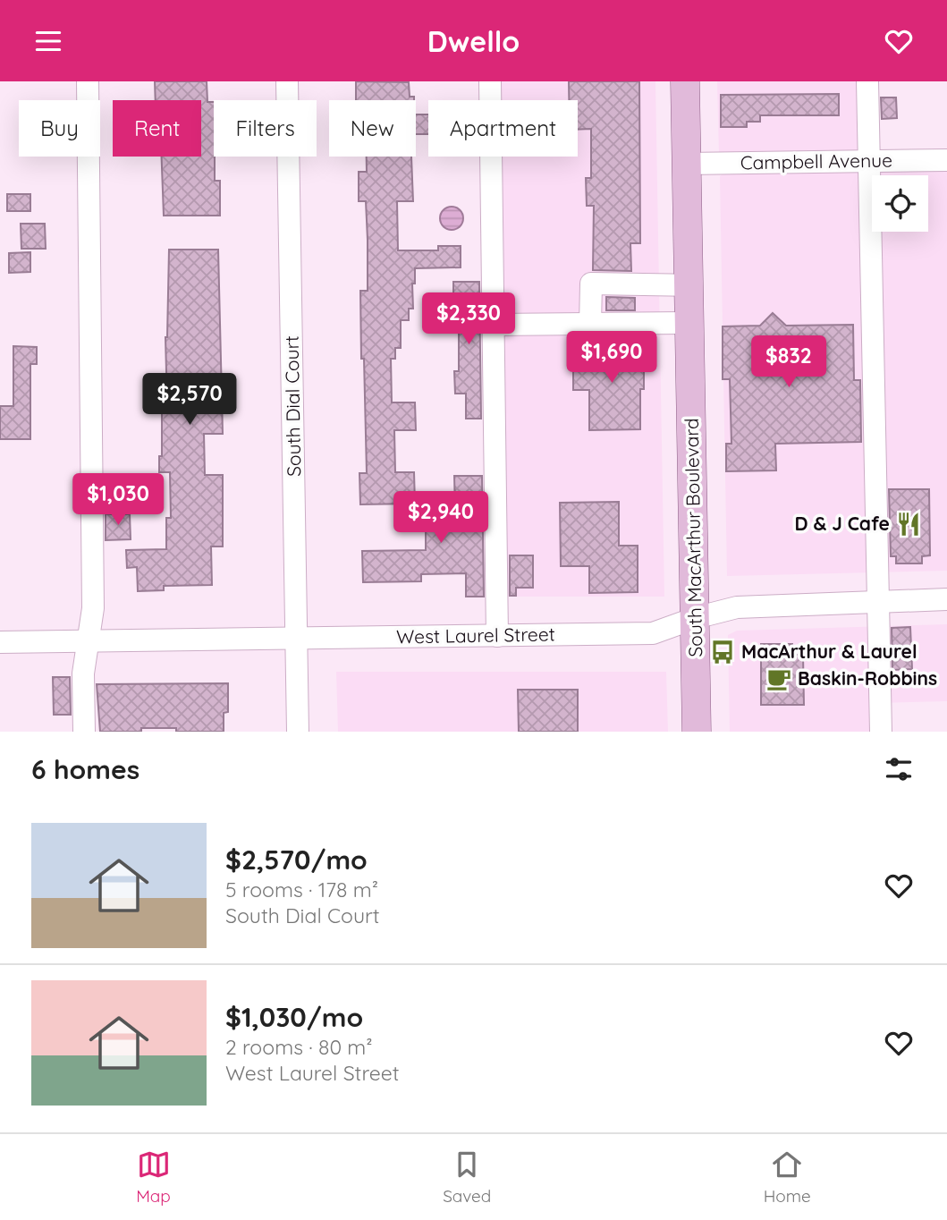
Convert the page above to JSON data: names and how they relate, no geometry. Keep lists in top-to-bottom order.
{
  "streets": {
    "main road": ["South MacArthur Boulevard"],
    "street": ["Campbell Avenue", "South Dial Court", "West Laurel Street"]
  },
  "crossings": [
    ["Campbell Avenue", "South MacArthur Boulevard"],
    ["South Dial Court", "West Laurel Street"],
    ["South MacArthur Boulevard", "West Laurel Street"]
  ],
  "places": {
    "restaurant": ["D & J Cafe"],
    "bus stop": ["MacArthur & Laurel"],
    "cafe": ["Baskin-Robbins"]
  },
  "page": {
    "header": "Dwello",
    "chip": [
      "Buy",
      "Rent",
      "Filters",
      "New",
      "Apartment"
    ],
    "price": [
      "$2,330",
      "$1,690",
      "$832",
      "$2,570",
      "$1,030",
      "$2,940"
    ],
    "heading": "6 homes",
    "list": [
      {
        "name": "$2,570/mo",
        "note": "5 rooms · 178 m² · South Dial Court"
      },
      {
        "name": "$1,030/mo",
        "note": "2 rooms · 80 m² · West Laurel Street"
      }
    ],
    "tabs": ["Map", "Saved", "Home"]
  }
}
